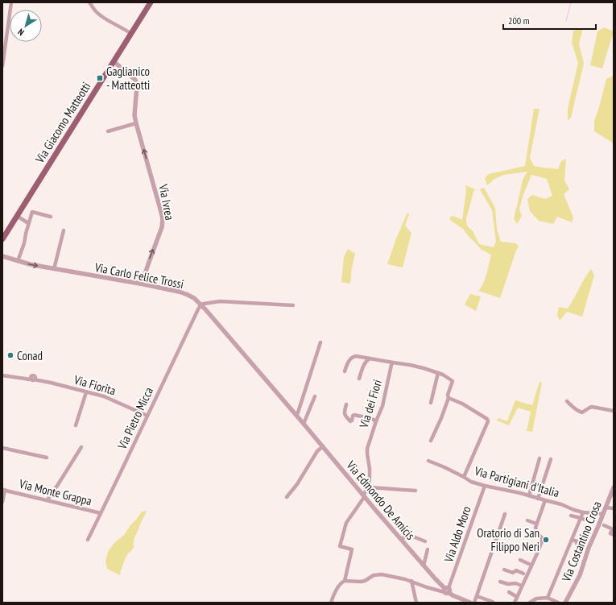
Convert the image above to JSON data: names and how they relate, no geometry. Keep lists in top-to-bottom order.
{
  "streets": {
    "main road": ["Via Giacomo Matteotti"],
    "street": [
      "Via Ivrea",
      "Via Carlo Felice Trossi",
      "Via Fiorita",
      "Via dei Fiori",
      "Via Pietro Micca",
      "Via Partigiani d'Italia",
      "Via Monte Grappa",
      "Via Edmondo De Amicis",
      "Via Aldo Moro",
      "Via Costantino Crosa"
    ]
  },
  "crossings": [
    ["Via Giacomo Matteotti", "Via Ivrea"],
    ["Via Ivrea", "Via Carlo Felice Trossi"],
    ["Via Carlo Felice Trossi", "Via Pietro Micca"],
    ["Via Carlo Felice Trossi", "Via Edmondo De Amicis"],
    ["Via Fiorita", "Via Pietro Micca"],
    ["Via Pietro Micca", "Via Monte Grappa"],
    ["Via Partigiani d'Italia", "Via Aldo Moro"],
    ["Via Partigiani d'Italia", "Via Costantino Crosa"],
    ["Via Edmondo De Amicis", "Via Aldo Moro"]
  ],
  "one_way": ["Via Ivrea"],
  "places": {
    "transit": ["Gaglianico - Matteotti"],
    "other": ["Conad", "Oratorio di San Filippo Neri"]
  },
  "scale_bar": "200 m",
  "north": "bottom left"
}
